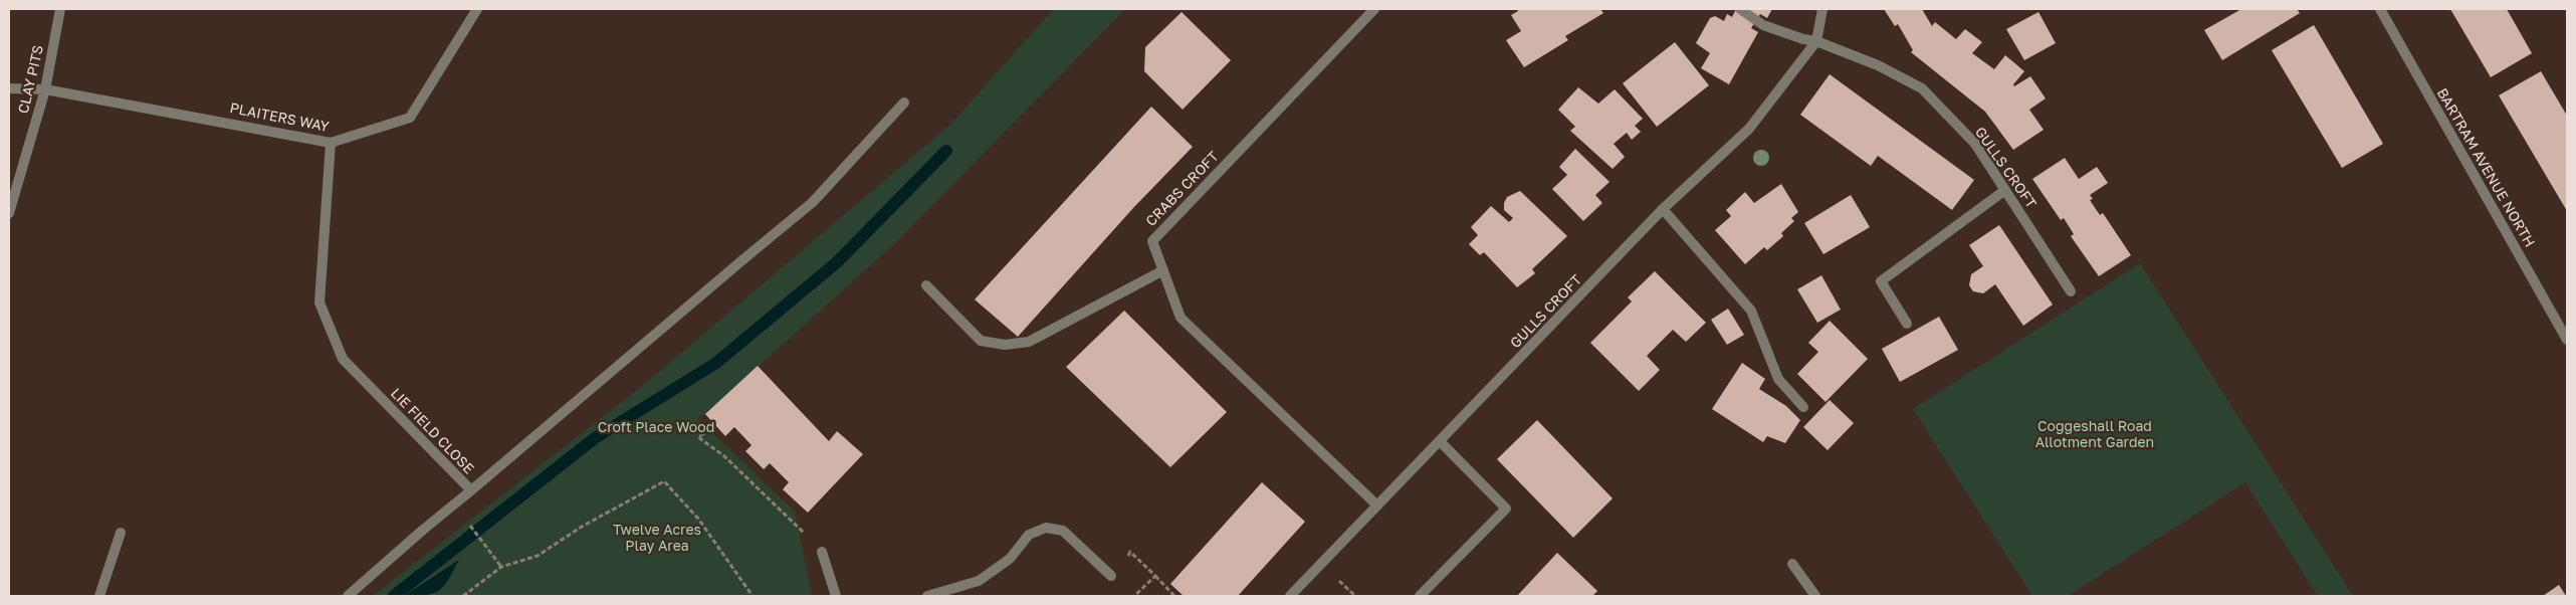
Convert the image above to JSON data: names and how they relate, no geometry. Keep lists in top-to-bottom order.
{
  "streets": {
    "street": [
      "CLAY PITS",
      "PLAITERS WAY",
      "GULLS CROFT",
      "BARTRAM AVENUE NORTH",
      "CRABS CROFT",
      "LIE FIELD CLOSE"
    ]
  },
  "crossings": [
    ["CLAY PITS", "PLAITERS WAY"],
    ["PLAITERS WAY", "LIE FIELD CLOSE"],
    ["GULLS CROFT", "CRABS CROFT"]
  ],
  "parks": ["Coggeshall Road Allotment Garden", "Croft Place Wood", "Twelve Acres Play Area"]
}
